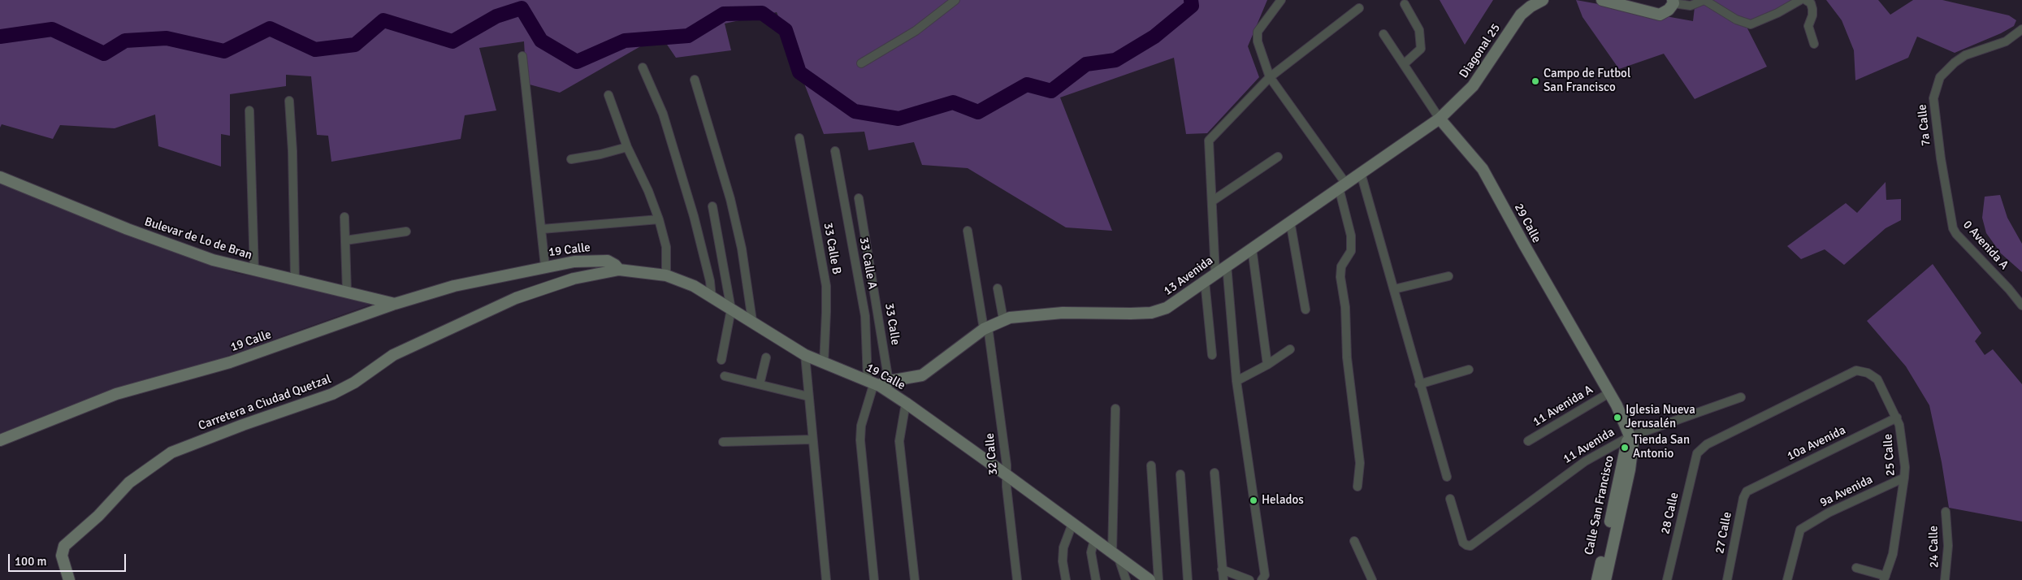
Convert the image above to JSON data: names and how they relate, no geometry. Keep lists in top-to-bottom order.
{
  "streets": {
    "main road": [
      "Diagonal 25",
      "29 Calle",
      "Bulevar de Lo de Bran",
      "19 Calle",
      "13 Avenida",
      "Carretera a Ciudad Quetzal",
      "Calle San Francisco"
    ],
    "street": [
      "7a Calle",
      "0 Avenida A",
      "33 Calle B",
      "33 Calle A",
      "33 Calle",
      "11 Avenida A",
      "10a Avenida",
      "11 Avenida",
      "32 Calle",
      "25 Calle",
      "9a Avenida",
      "28 Calle",
      "27 Calle",
      "24 Calle"
    ]
  },
  "crossings": [
    ["Diagonal 25", "29 Calle"],
    ["Diagonal 25", "13 Avenida"],
    ["7a Calle", "0 Avenida A"],
    ["29 Calle", "13 Avenida"],
    ["29 Calle", "11 Avenida A"],
    ["29 Calle", "11 Avenida"],
    ["29 Calle", "Calle San Francisco"],
    ["Bulevar de Lo de Bran", "19 Calle"],
    ["33 Calle B", "19 Calle"],
    ["19 Calle", "33 Calle A"],
    ["19 Calle", "13 Avenida"],
    ["19 Calle", "33 Calle"],
    ["19 Calle", "Carretera a Ciudad Quetzal"],
    ["19 Calle", "32 Calle"],
    ["33 Calle A", "13 Avenida"],
    ["33 Calle A", "33 Calle"],
    ["13 Avenida", "33 Calle"],
    ["13 Avenida", "32 Calle"],
    ["10a Avenida", "25 Calle"],
    ["10a Avenida", "27 Calle"],
    ["11 Avenida", "Calle San Francisco"],
    ["25 Calle", "9a Avenida"],
    ["25 Calle", "28 Calle"]
  ],
  "places": [
    "Campo de Futbol San Francisco",
    "Iglesia Nueva Jerusalén",
    "Tienda San Antonio",
    "Helados"
  ],
  "scale_bar": "100 m"
}
